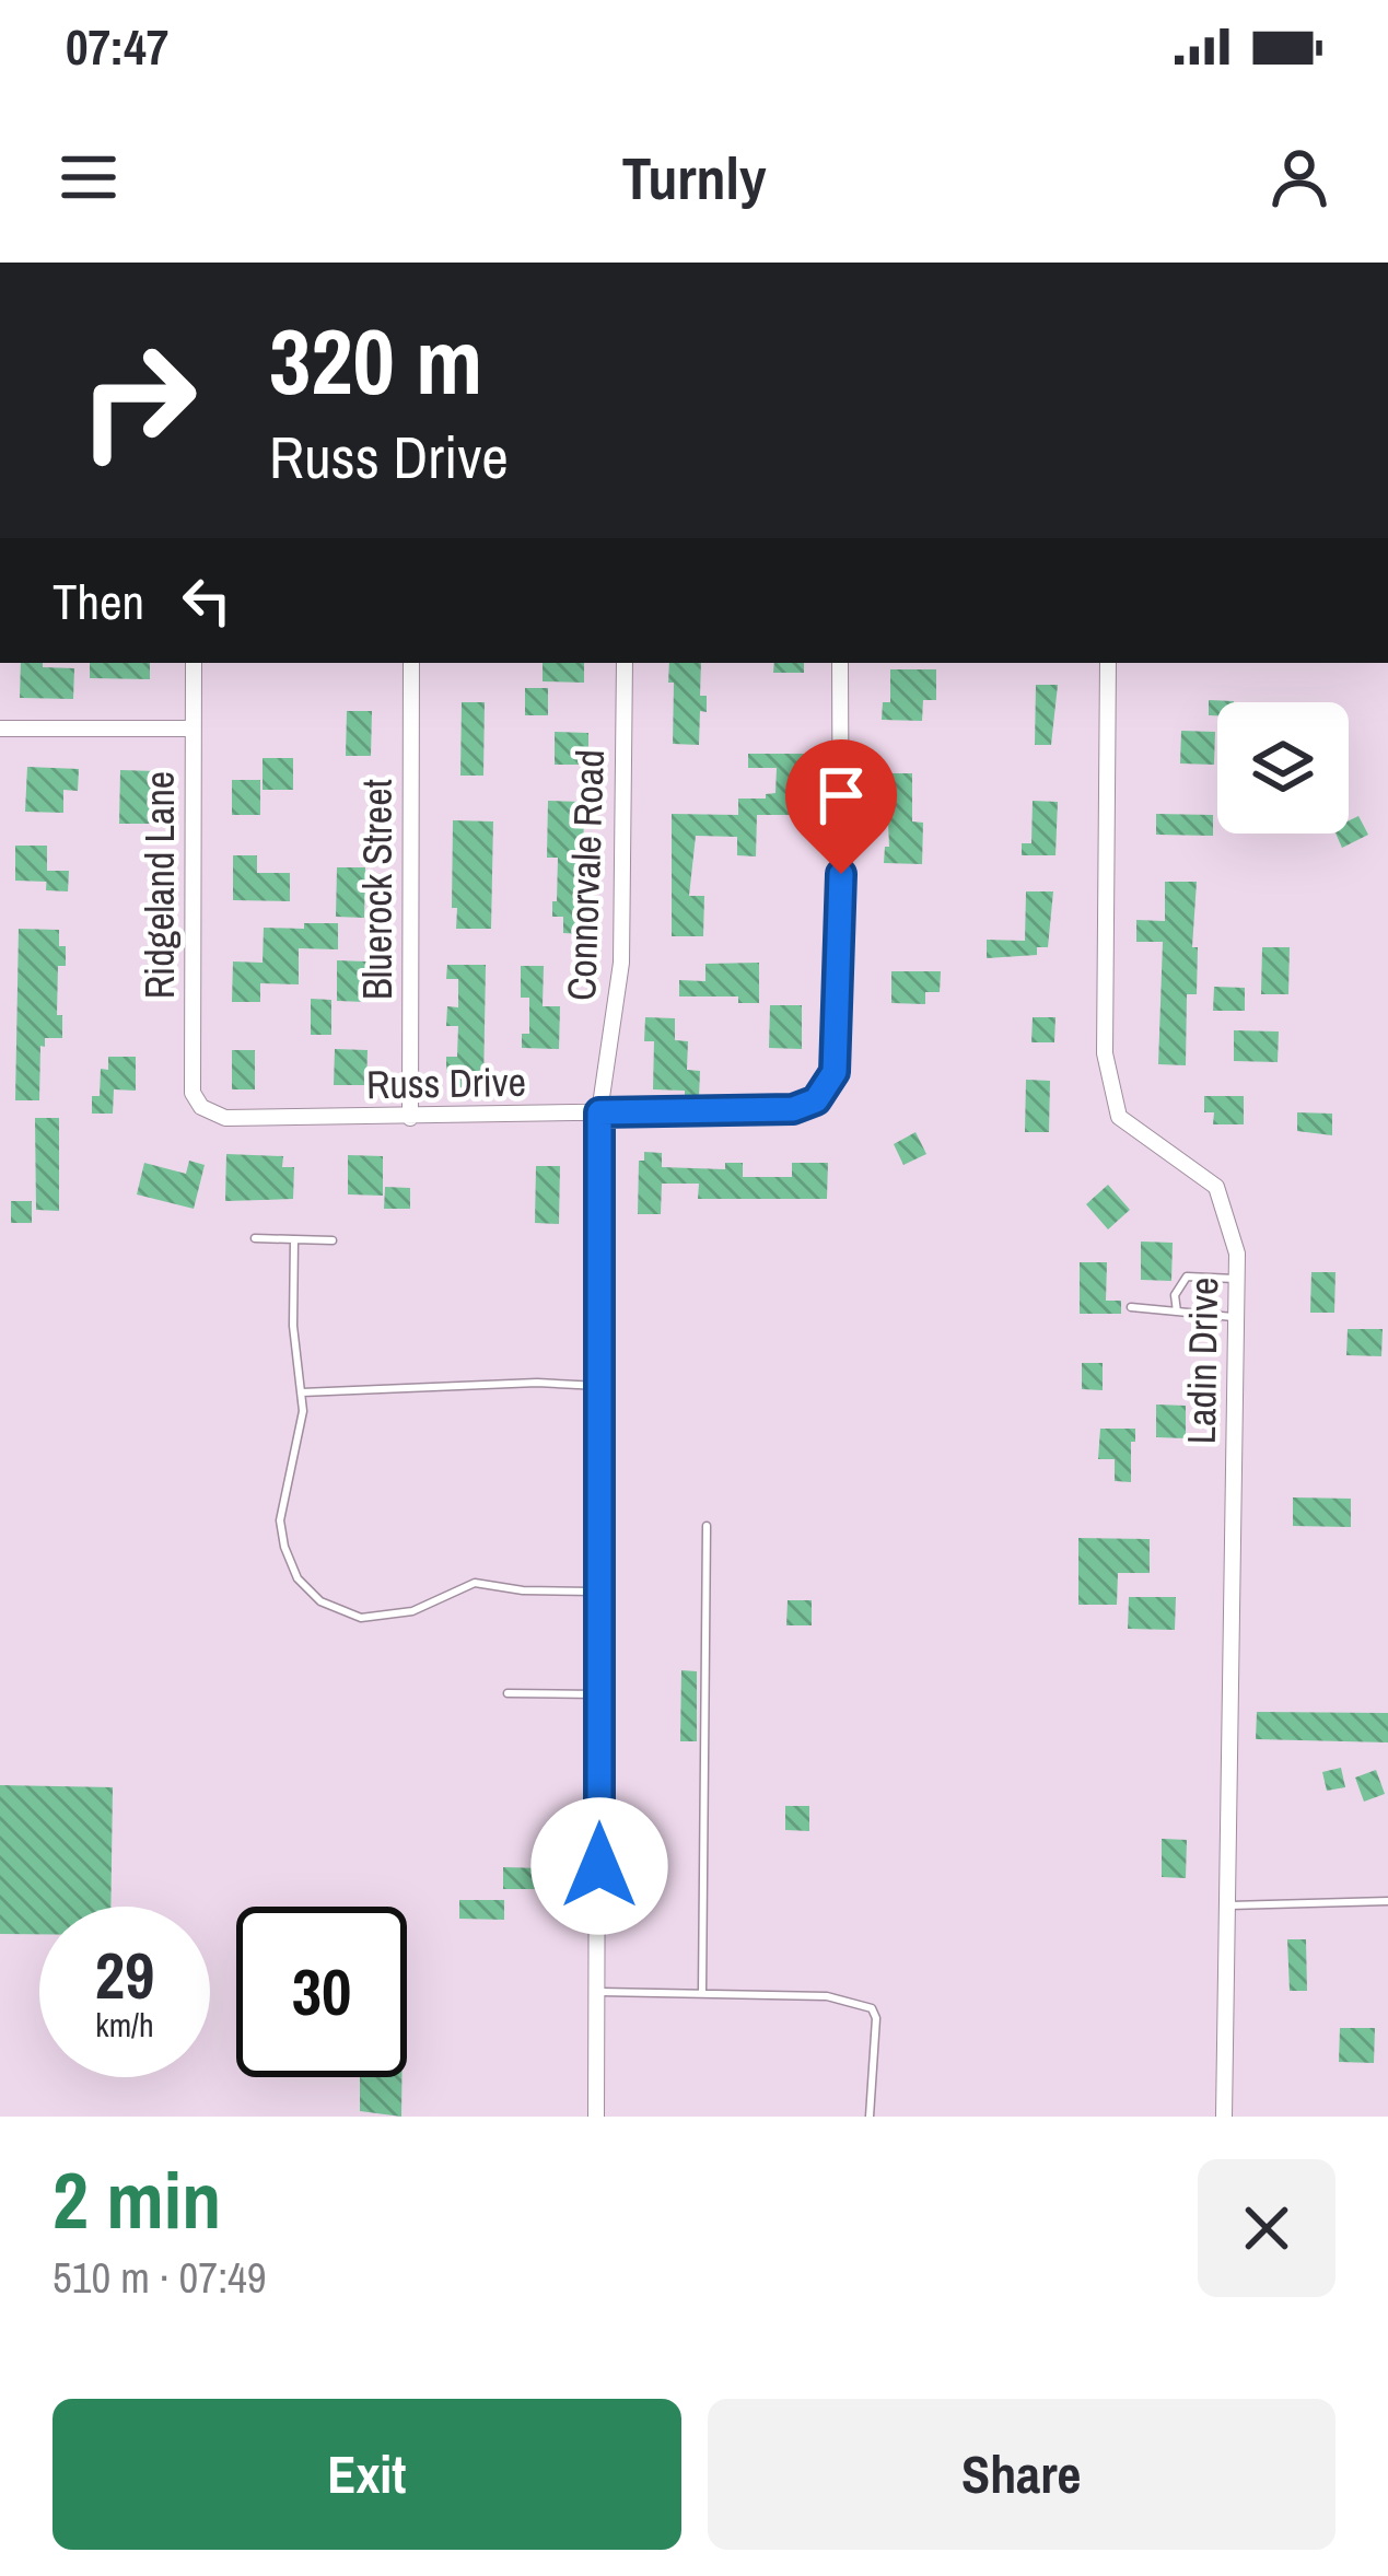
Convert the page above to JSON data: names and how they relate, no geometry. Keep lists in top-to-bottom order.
{
  "streets": {
    "street": [
      "Connorvale Road",
      "Ridgeland Lane",
      "Bluerock Street",
      "Russ Drive",
      "Ladin Drive"
    ]
  },
  "crossings": [
    ["Connorvale Road", "Russ Drive"],
    ["Ridgeland Lane", "Russ Drive"],
    ["Bluerock Street", "Russ Drive"]
  ],
  "page": {
    "status": "07:47",
    "header": "Turnly",
    "turn": ["320 m", "Russ Drive"],
    "then": "Then",
    "speed": "29 km/h",
    "limit": "30",
    "heading": ["2 min", "510 m · 07:49"],
    "buttons": ["Exit", "Share"]
  }
}
